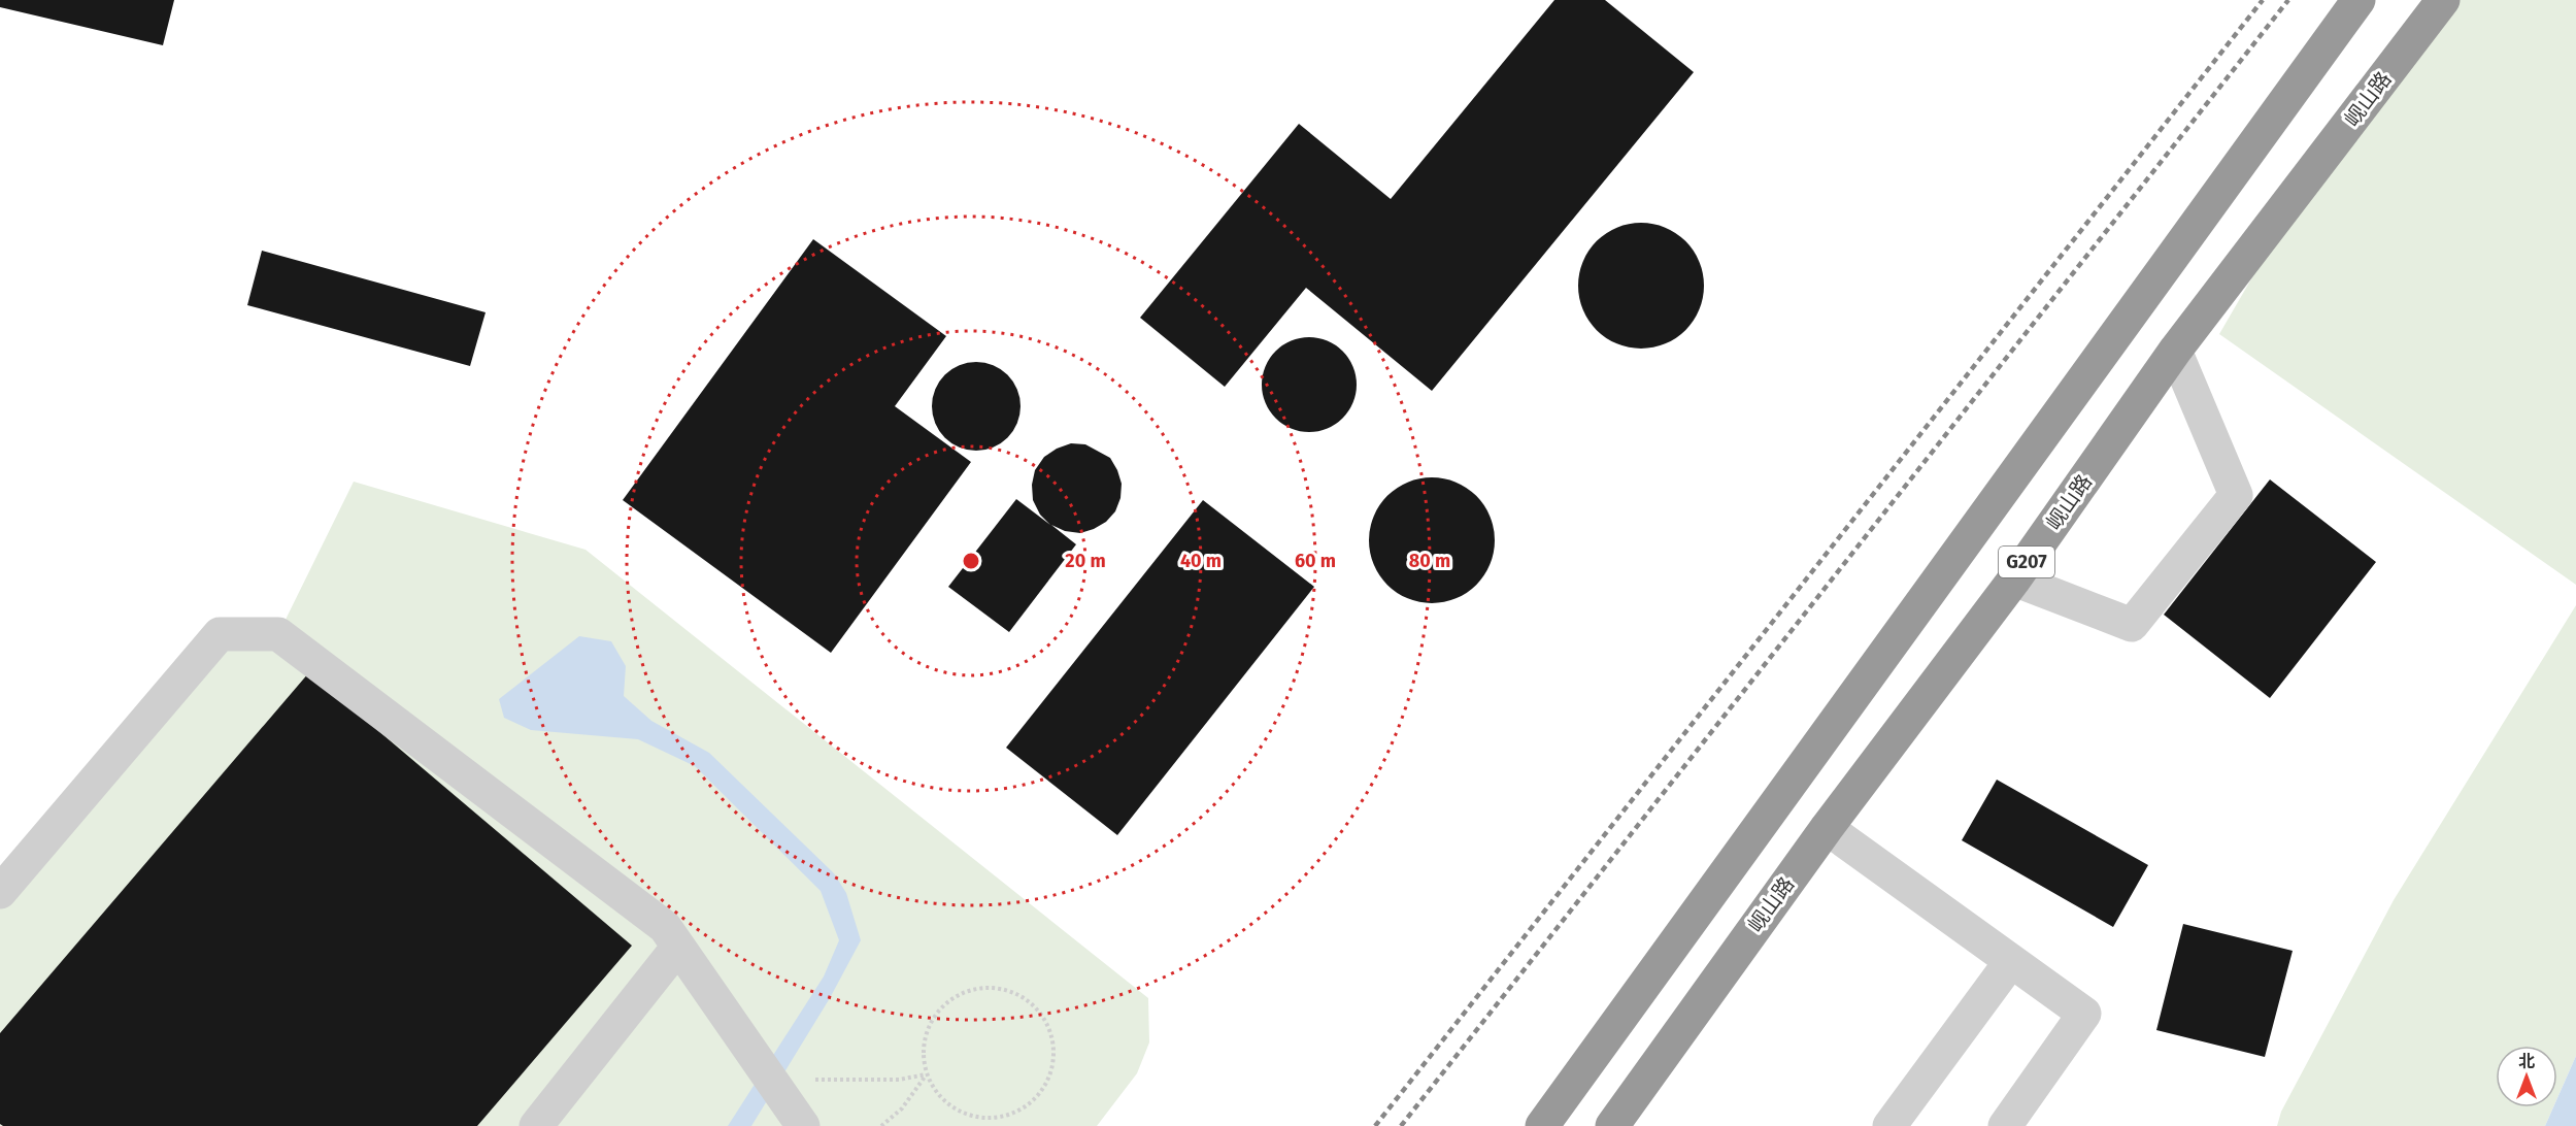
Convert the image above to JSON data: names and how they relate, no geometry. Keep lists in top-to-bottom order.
{
  "streets": {
    "highway": ["岘山路", "G207"]
  },
  "north": "top",
  "rings": [
    "20 m",
    "40 m",
    "60 m",
    "80 m"
  ]
}
